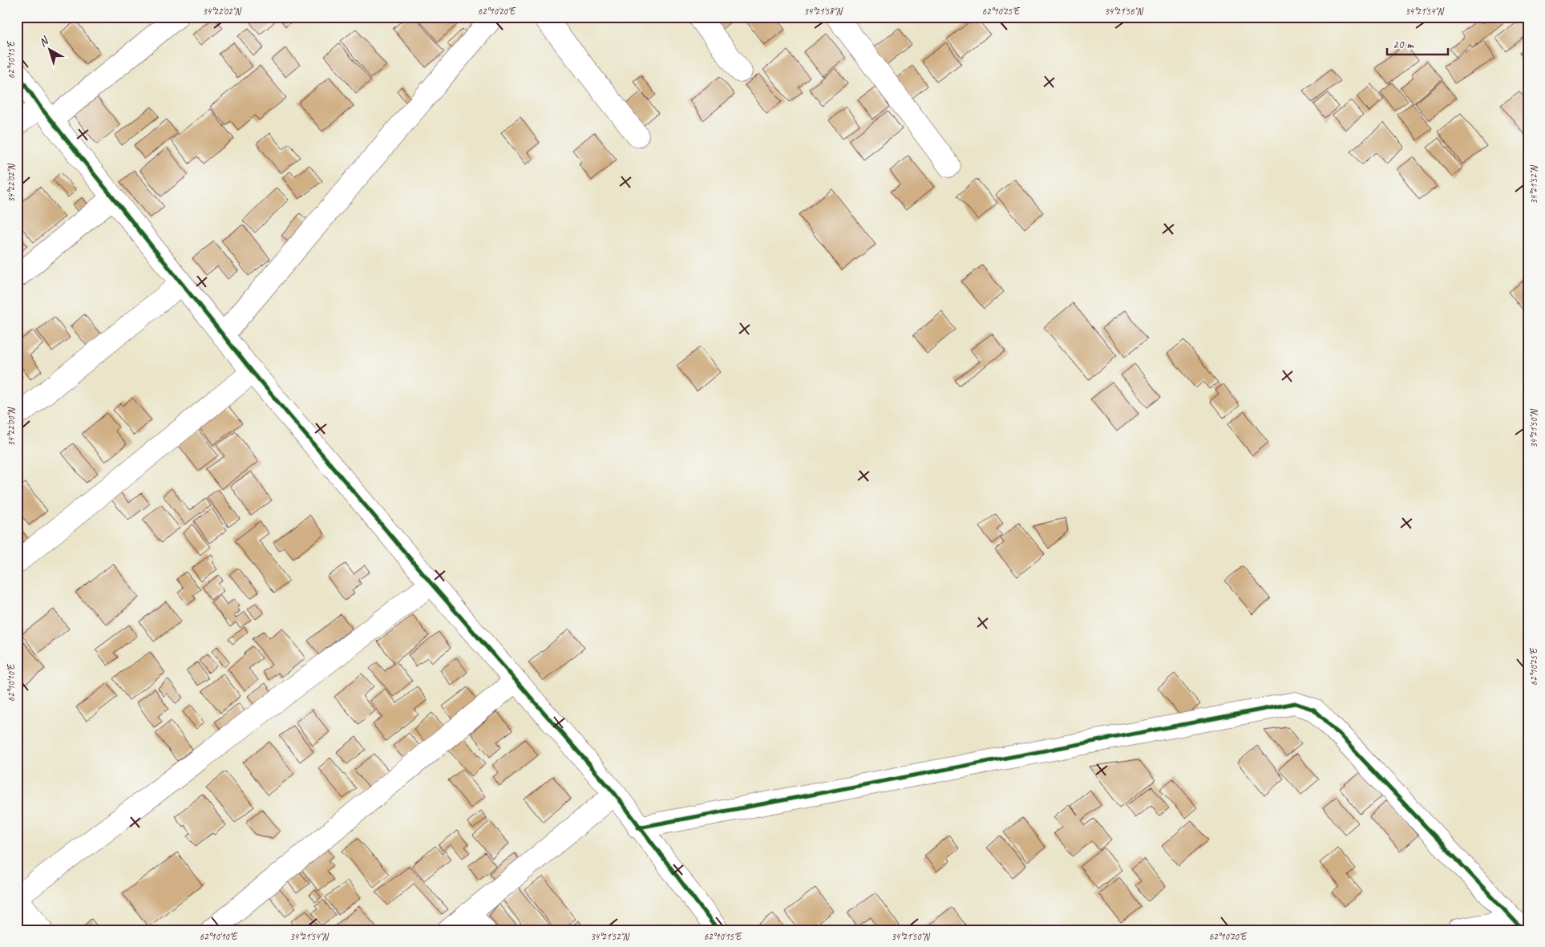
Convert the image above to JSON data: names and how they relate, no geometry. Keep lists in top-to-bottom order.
{
  "scale_bar": "20 m",
  "north": "top left",
  "coordinates": [
    "34°22'02\"N",
    "62°10'20\"E",
    "34°21'58\"N",
    "62°10'25\"E",
    "34°21'56\"N",
    "34°21'54\"N",
    "62°10'15\"E",
    "34°21'52\"N",
    "34°22'00\"N",
    "34°21'50\"N",
    "62°10'10\"E"
  ]
}
